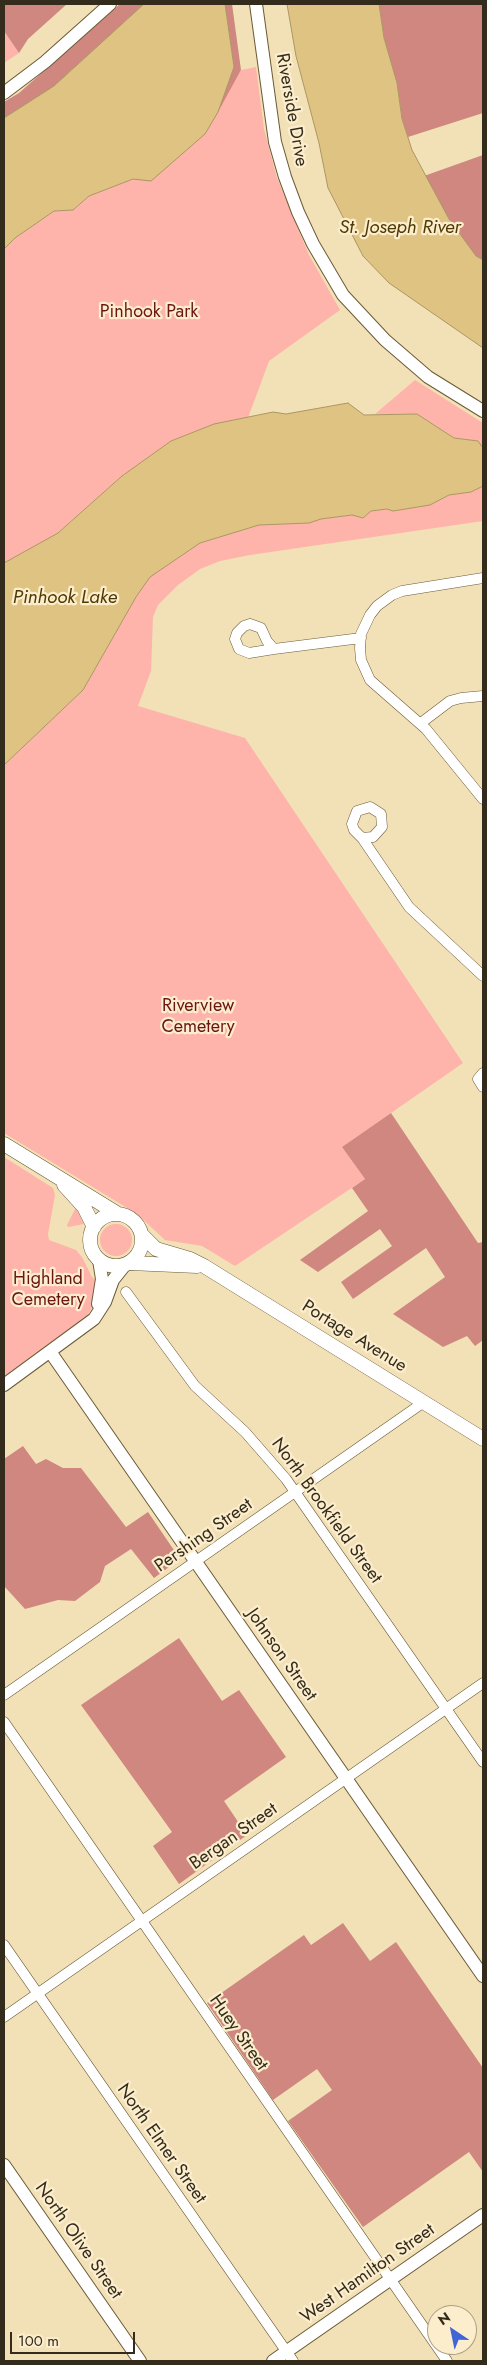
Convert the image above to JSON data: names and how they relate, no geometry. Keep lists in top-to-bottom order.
{
  "streets": {
    "main road": ["Portage Avenue"],
    "street": [
      "Riverside Drive",
      "North Brookfield Street",
      "Pershing Street",
      "Johnson Street",
      "Bergan Street",
      "Huey Street",
      "North Elmer Street",
      "North Olive Street",
      "West Hamilton Street"
    ]
  },
  "crossings": [
    ["Portage Avenue", "Pershing Street"],
    ["North Brookfield Street", "Pershing Street"],
    ["North Brookfield Street", "Bergan Street"],
    ["Pershing Street", "Johnson Street"],
    ["Johnson Street", "Bergan Street"],
    ["Bergan Street", "Huey Street"],
    ["Bergan Street", "North Elmer Street"],
    ["Huey Street", "West Hamilton Street"],
    ["North Elmer Street", "West Hamilton Street"]
  ],
  "water": ["St. Joseph River", "Pinhook Lake"],
  "parks": ["Pinhook Park", "Riverview Cemetery", "Highland Cemetery"],
  "scale_bar": "100 m",
  "north": "top left"
}
